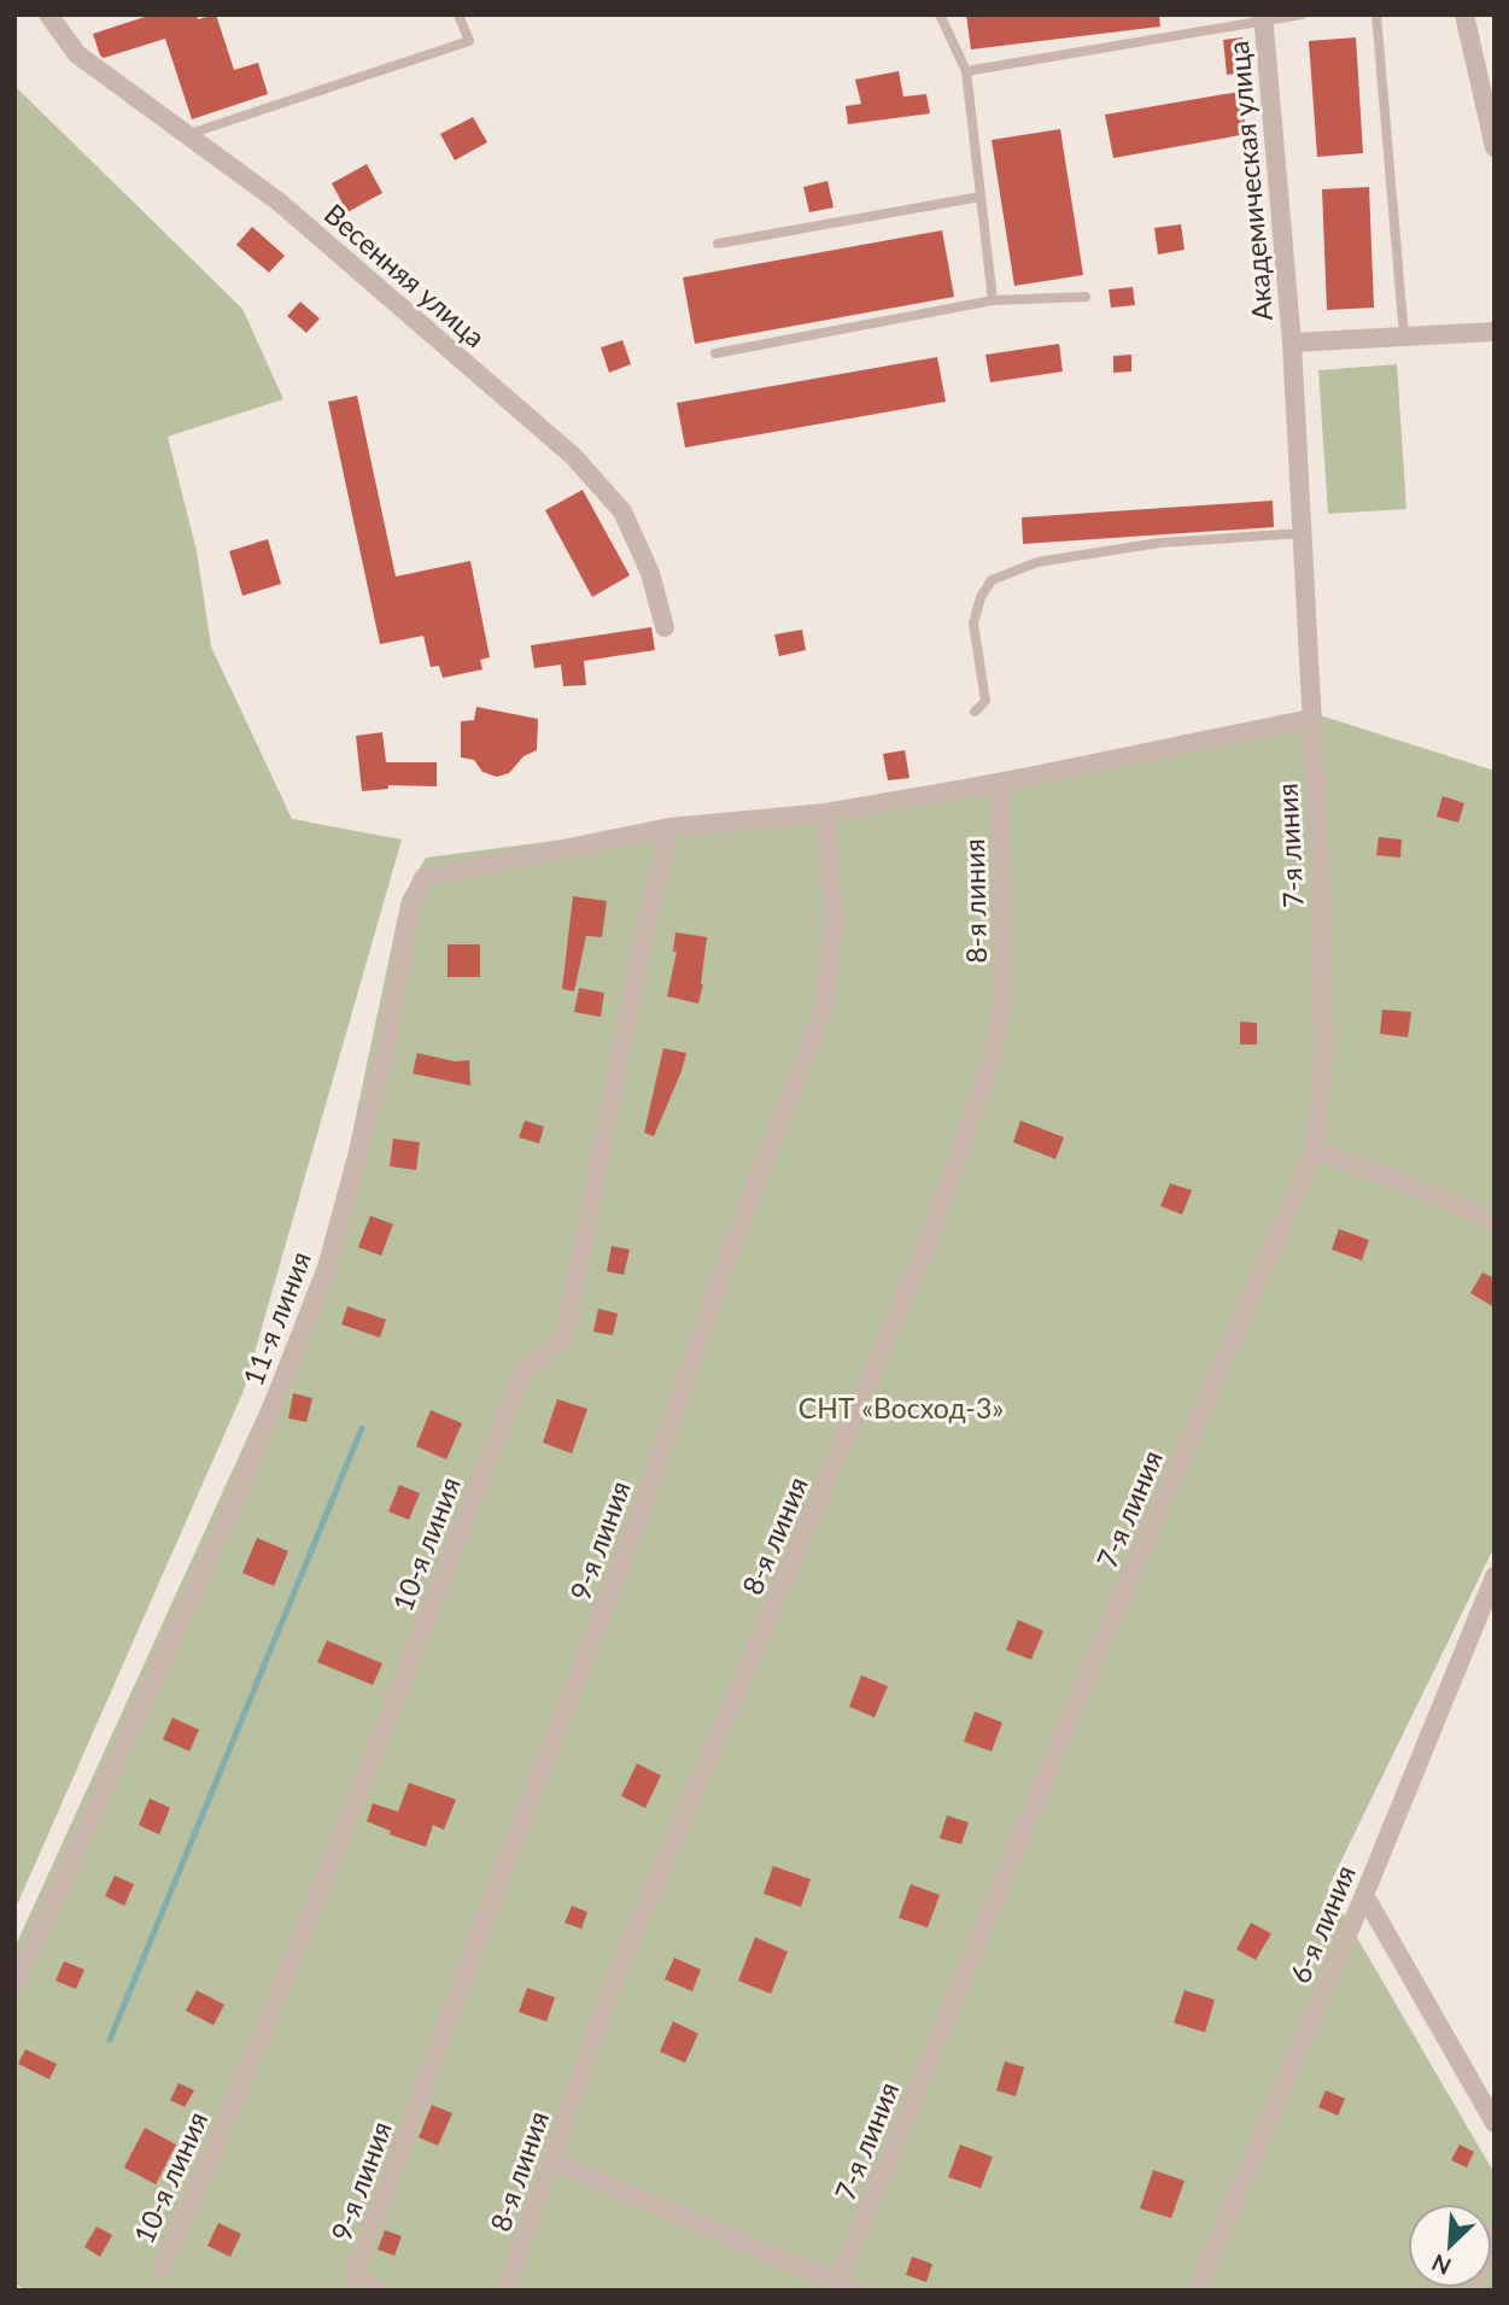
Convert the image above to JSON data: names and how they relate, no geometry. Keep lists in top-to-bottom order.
{
  "streets": {
    "street": [
      "Академическая улица",
      "Весенняя улица",
      "7-я линия",
      "8-я линия",
      "11-я линия",
      "9-я линия",
      "10-я линия",
      "6-я линия"
    ]
  },
  "crossings": [
    ["Академическая улица", "7-я линия"],
    ["11-я линия", "10-я линия"]
  ],
  "parks": ["СНТ «Восход-3»"],
  "north": "bottom left"
}
